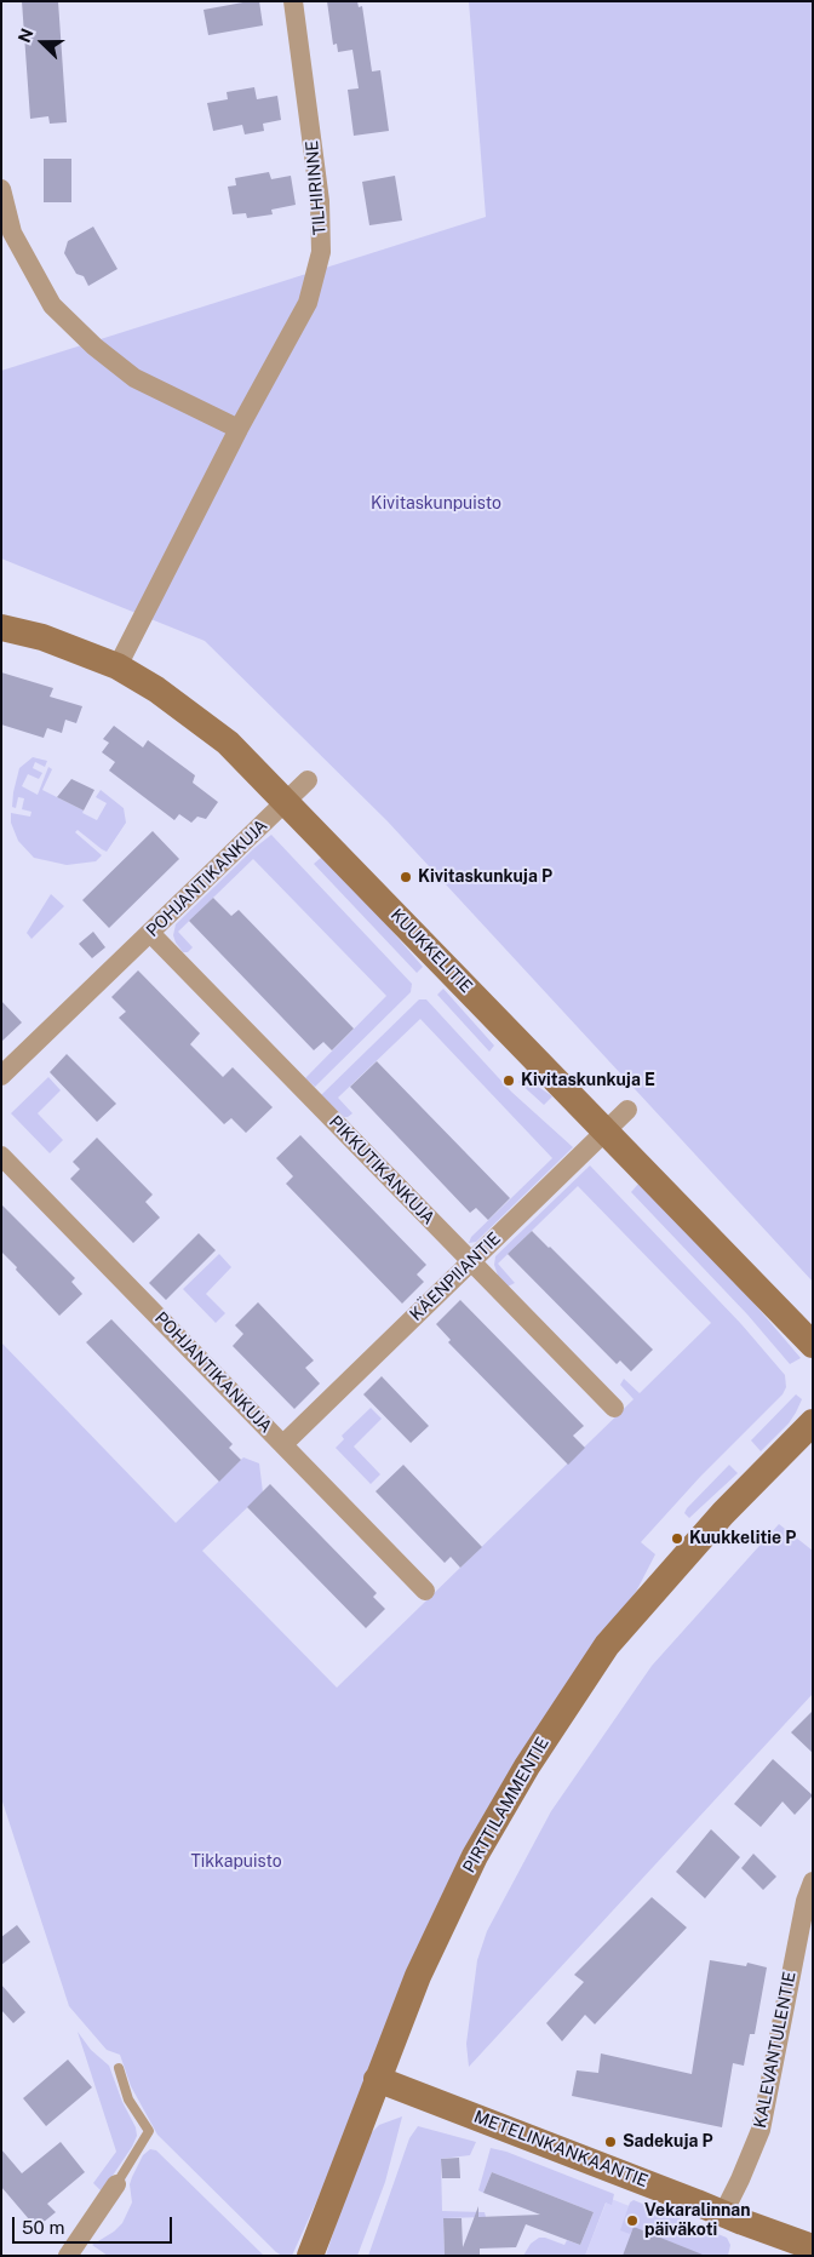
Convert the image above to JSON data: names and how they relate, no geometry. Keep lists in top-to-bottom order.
{
  "streets": {
    "street": [
      "TILHIRINNE",
      "POHJANTIKANKUJA",
      "KUUKKELITIE",
      "PIKKUTIKANKUJA",
      "KÄENPIIANTIE",
      "PIRTTILAMMENTIE",
      "KALEVANTULENTIE",
      "METELINKANKAANTIE"
    ]
  },
  "crossings": [
    ["TILHIRINNE", "KUUKKELITIE"],
    ["POHJANTIKANKUJA", "KUUKKELITIE"],
    ["POHJANTIKANKUJA", "PIKKUTIKANKUJA"],
    ["POHJANTIKANKUJA", "KÄENPIIANTIE"],
    ["KUUKKELITIE", "KÄENPIIANTIE"],
    ["PIKKUTIKANKUJA", "KÄENPIIANTIE"],
    ["PIRTTILAMMENTIE", "METELINKANKAANTIE"],
    ["KALEVANTULENTIE", "METELINKANKAANTIE"]
  ],
  "parks": ["Kivitaskunpuisto", "Tikkapuisto"],
  "places": [
    "Kivitaskunkuja P",
    "Kivitaskunkuja E",
    "Kuukkelitie P",
    "Sadekuja P",
    "Vekaralinnan päiväkoti"
  ],
  "scale_bar": "50 m",
  "north": "left"
}
